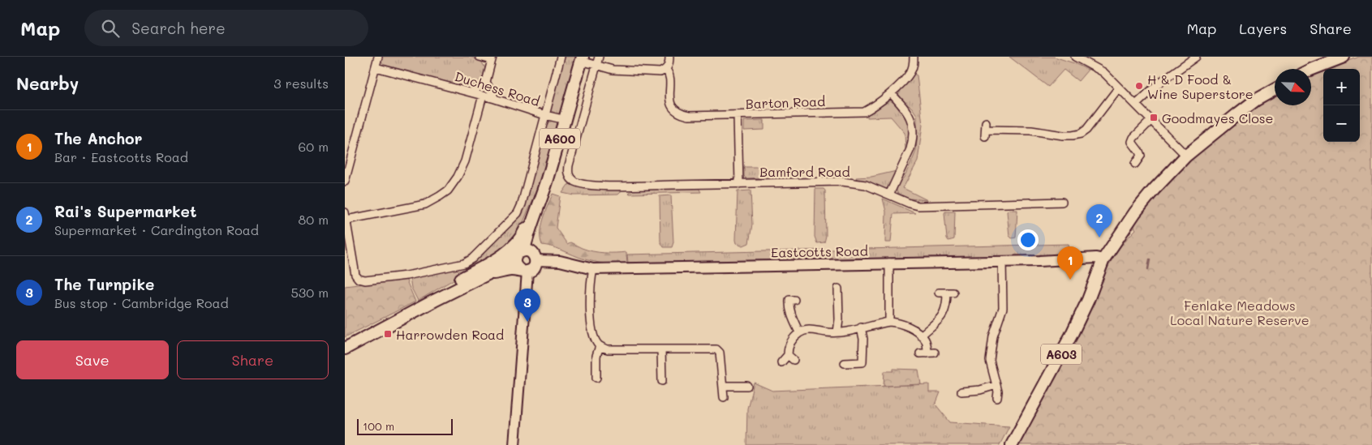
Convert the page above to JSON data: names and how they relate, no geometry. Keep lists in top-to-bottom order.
{
  "streets": {
    "main road": ["A600", "A603"],
    "street": [
      "Duchess Road",
      "Barton Road",
      "Bamford Road",
      "Eastcotts Road"
    ]
  },
  "crossings": [
    ["Duchess Road", "A600"],
    ["A600", "Eastcotts Road"],
    ["Eastcotts Road", "A603"]
  ],
  "parks": ["Fenlake Meadows Local Nature Reserve"],
  "places": {
    "other": ["H & D Food & Wine Superstore"],
    "transit": ["Goodmayes Close", "Harrowden Road"]
  },
  "scale_bar": "100 m",
  "north": "bottom right",
  "page": {
    "header": "Map",
    "search": "Search here",
    "nav": ["Map", "Layers", "Share"],
    "heading": ["Nearby", "3 results"],
    "map_buttons": ["+", "−"],
    "list": [
      {
        "mark": "1",
        "name": "The Anchor",
        "note": "Bar · Eastcotts Road",
        "value": "60 m"
      },
      {
        "mark": "2",
        "name": "Rai's Supermarket",
        "note": "Supermarket · Cardington Road",
        "value": "80 m"
      },
      {
        "mark": "3",
        "name": "The Turnpike",
        "note": "Bus stop · Cambridge Road",
        "value": "530 m"
      }
    ],
    "pins": ["2", "1", "3"],
    "buttons": ["Save", "Share"],
    "scale": "100 m"
  }
}
